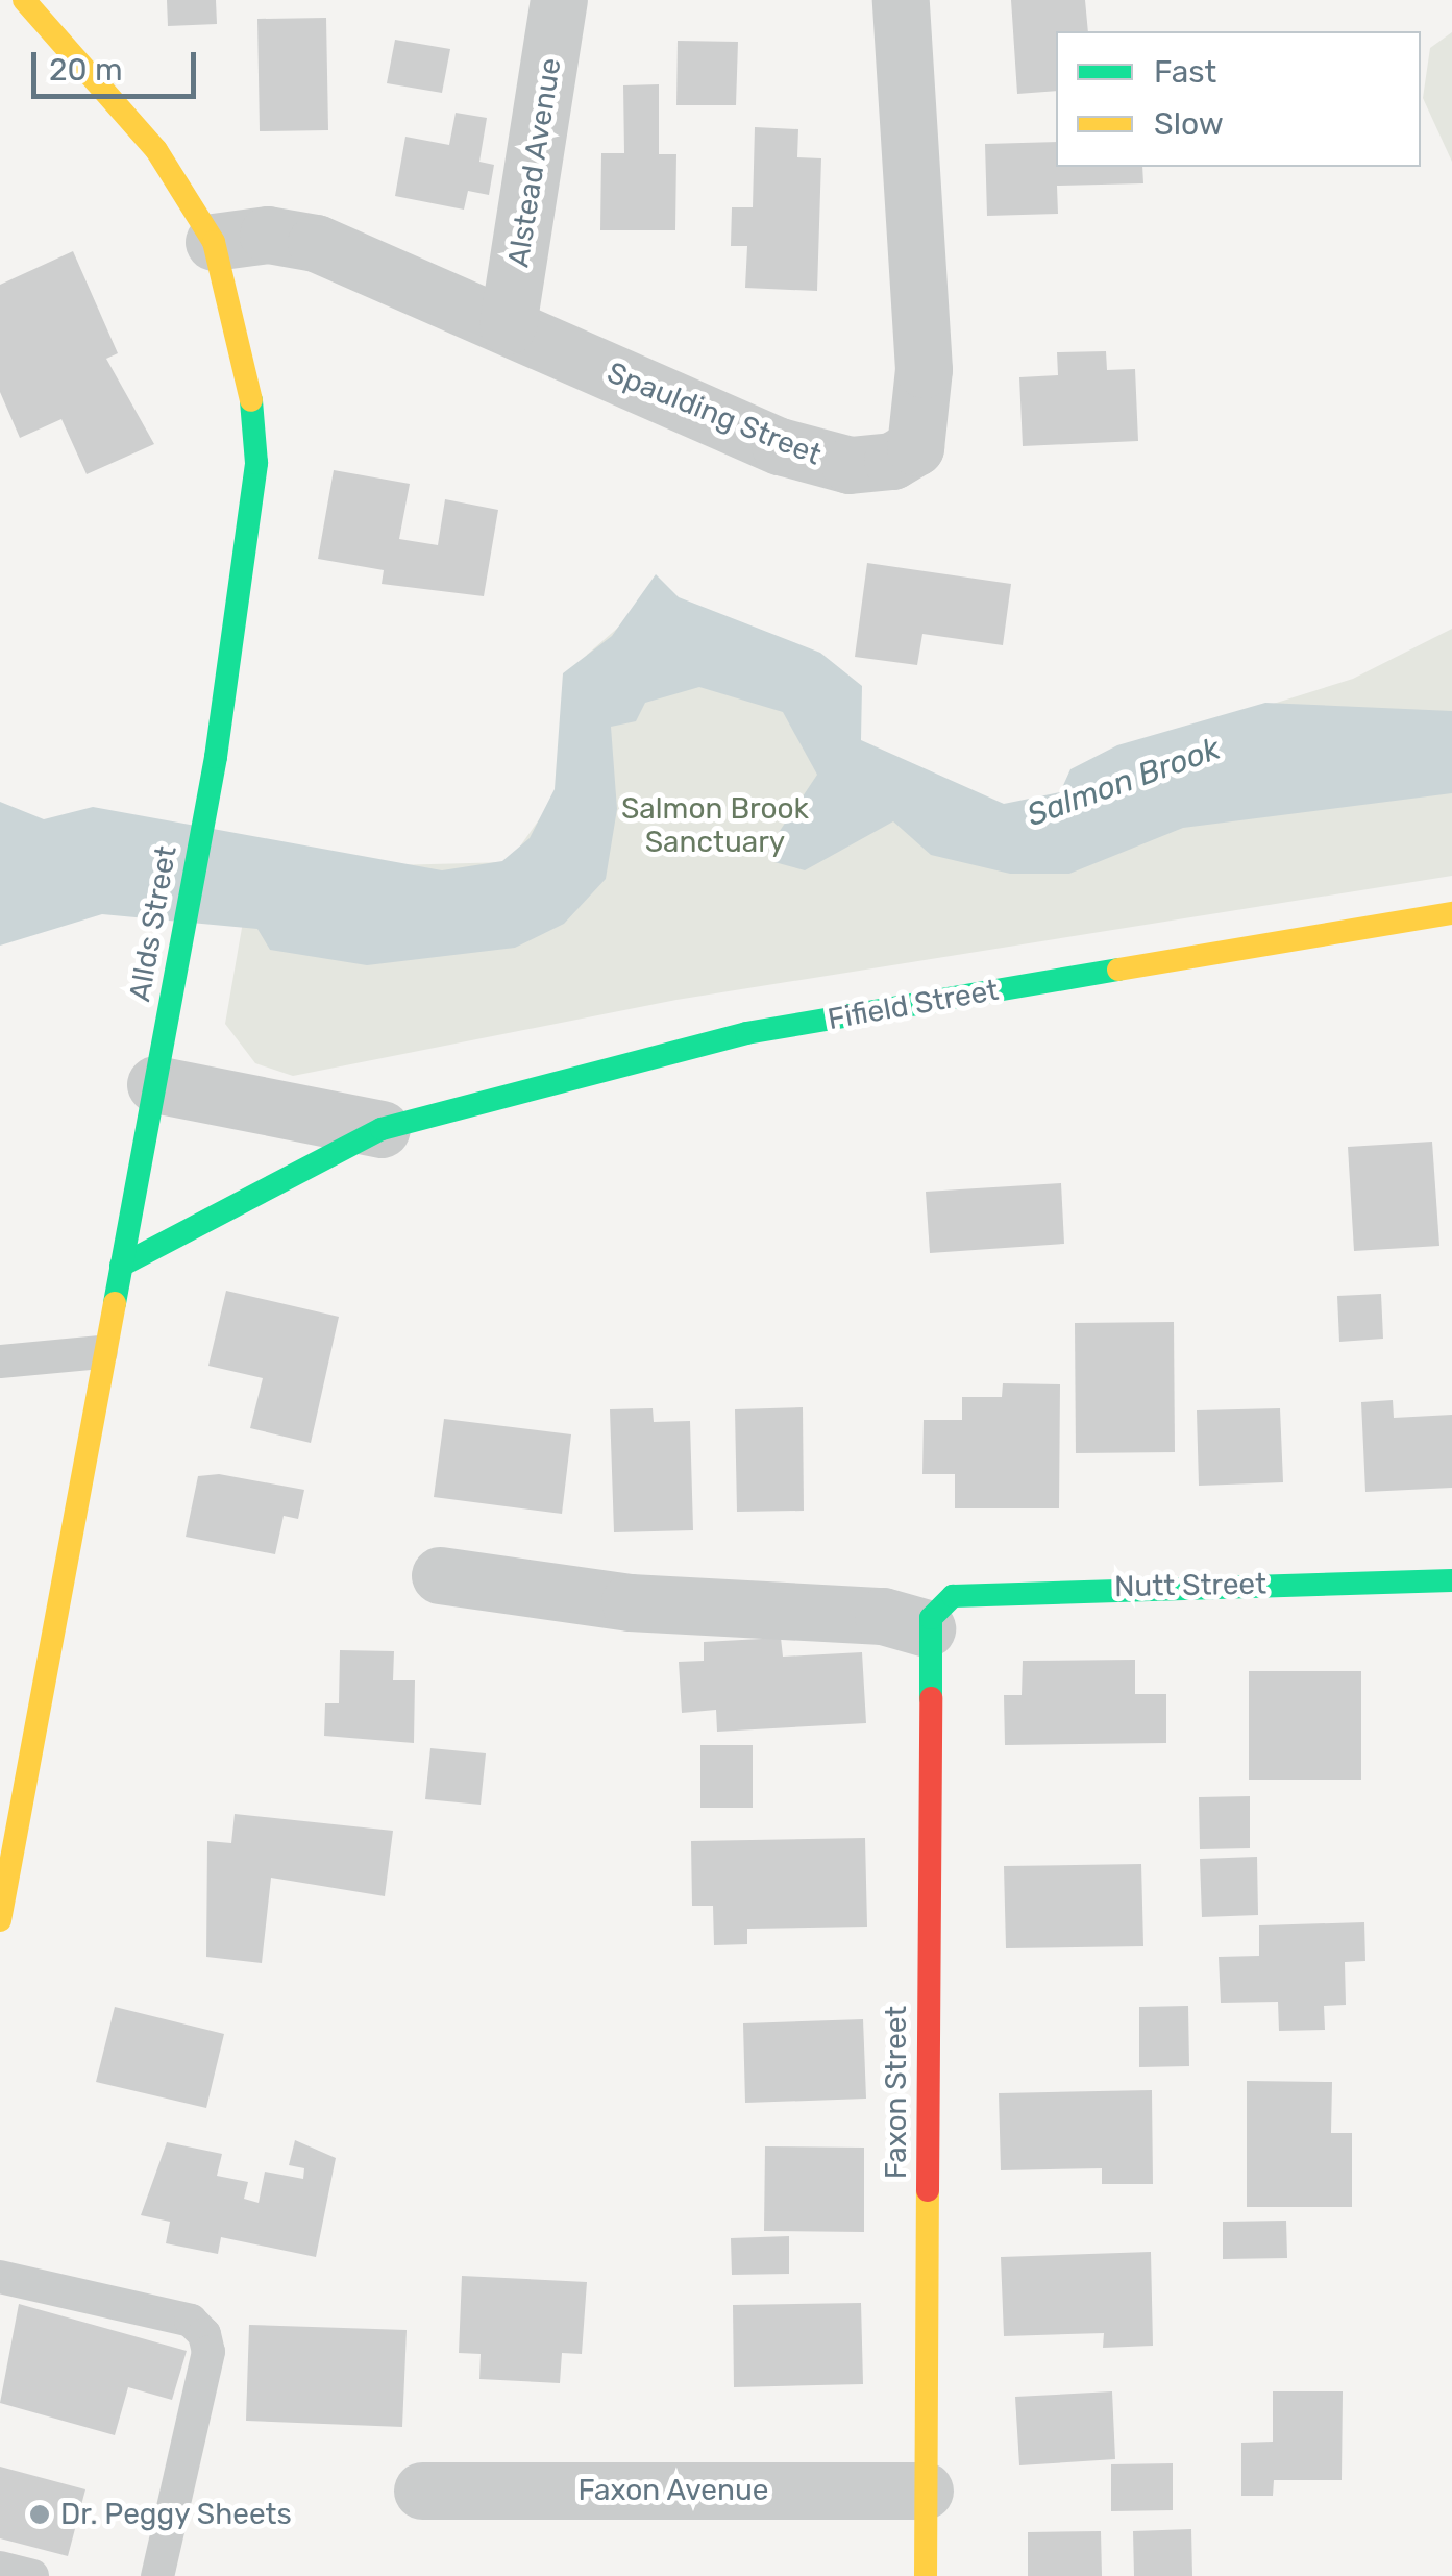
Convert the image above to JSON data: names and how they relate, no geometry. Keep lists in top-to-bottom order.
{
  "streets": {
    "street": [
      "Alstead Avenue",
      "Spaulding Street",
      "Allds Street",
      "Fifield Street",
      "Nutt Street",
      "Faxon Street",
      "Faxon Avenue"
    ]
  },
  "crossings": [
    ["Alstead Avenue", "Spaulding Street"],
    ["Spaulding Street", "Allds Street"],
    ["Allds Street", "Fifield Street"],
    ["Nutt Street", "Faxon Street"],
    ["Faxon Street", "Faxon Avenue"]
  ],
  "water": ["Salmon Brook"],
  "parks": ["Salmon Brook Sanctuary"],
  "places": ["Dr. Peggy Sheets"],
  "legend": ["Fast", "Slow"],
  "scale_bar": "20 m"
}
